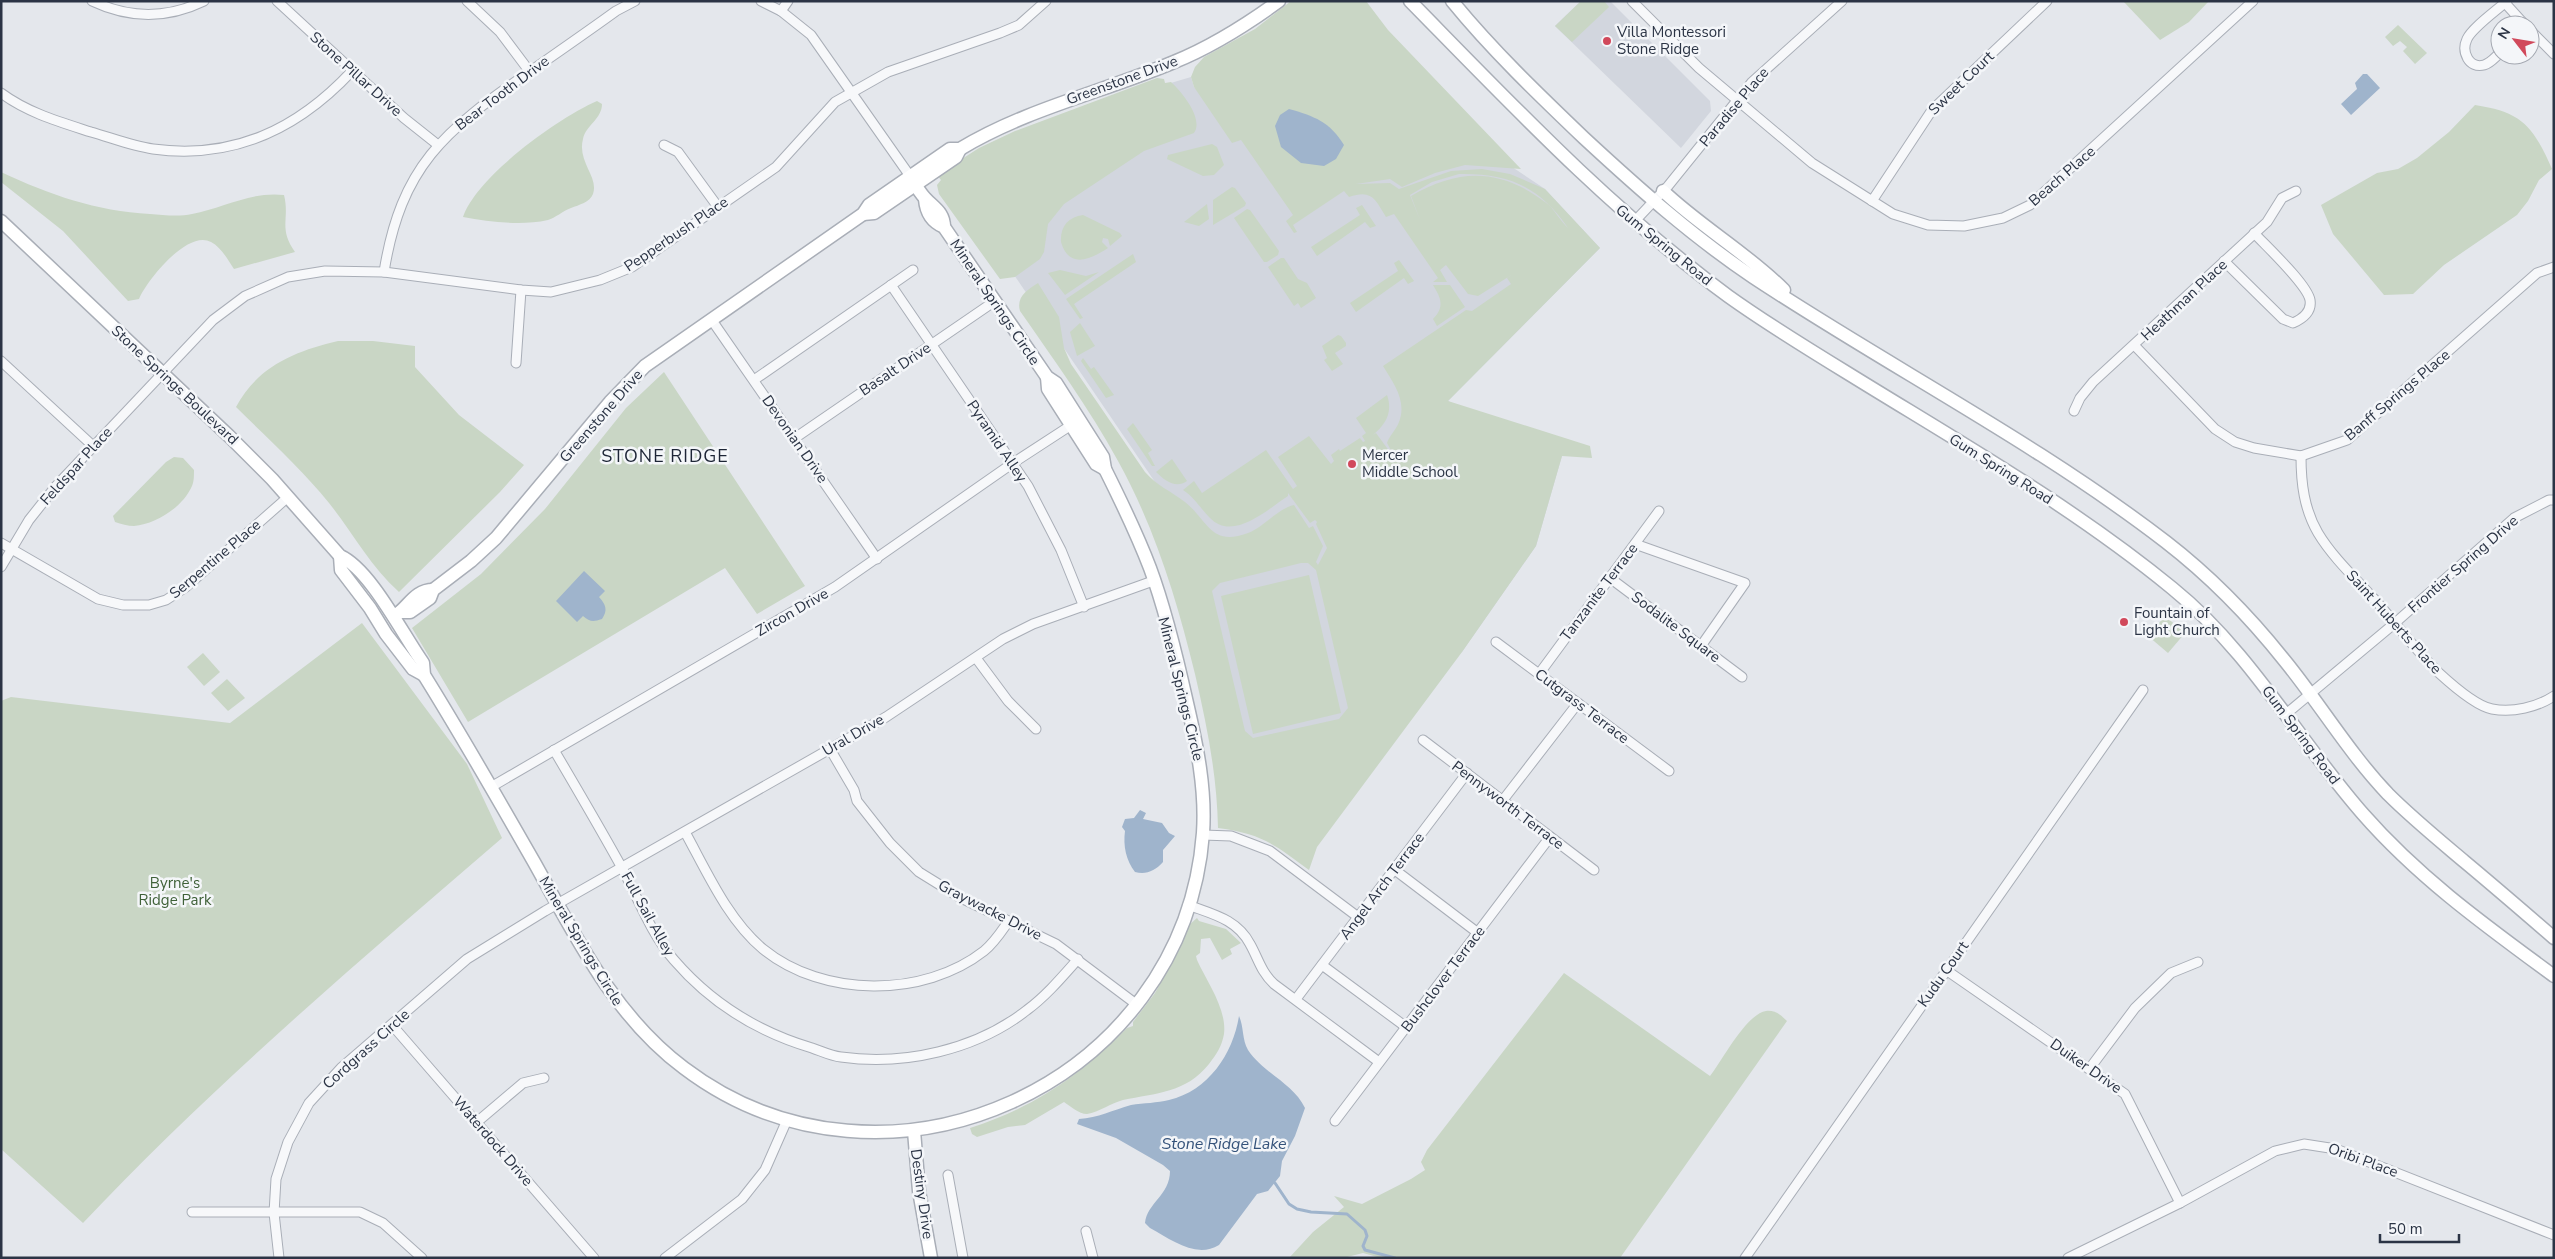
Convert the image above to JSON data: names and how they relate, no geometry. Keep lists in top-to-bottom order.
{
  "streets": {
    "street": [
      "Stone Pillar Drive",
      "Greenstone Drive",
      "Sweet Court",
      "Bear Tooth Drive",
      "Paradise Place",
      "Beach Place",
      "Pepperbush Place",
      "Gum Spring Road",
      "Heathman Place",
      "Mineral Springs Circle",
      "Basalt Drive",
      "Stone Springs Boulevard",
      "Banff Springs Place",
      "Devonian Drive",
      "Pyramid Alley",
      "Feldspar Place",
      "Serpentine Place",
      "Frontier Spring Drive",
      "Tanzanite Terrace",
      "Zircon Drive",
      "Saint Huberts Place",
      "Sodalite Square",
      "Cutgrass Terrace",
      "Ural Drive",
      "Pennyworth Terrace",
      "Angel Arch Terrace",
      "Graywacke Drive",
      "Full Sail Alley",
      "Kudu Court",
      "Bushclover Terrace",
      "Cordgrass Circle",
      "Duiker Drive",
      "Waterdock Drive",
      "Oribi Place",
      "Destiny Drive"
    ]
  },
  "crossings": [
    ["Stone Pillar Drive", "Bear Tooth Drive"],
    ["Greenstone Drive", "Mineral Springs Circle"],
    ["Greenstone Drive", "Stone Springs Boulevard"],
    ["Greenstone Drive", "Devonian Drive"],
    ["Sweet Court", "Beach Place"],
    ["Bear Tooth Drive", "Pepperbush Place"],
    ["Paradise Place", "Beach Place"],
    ["Paradise Place", "Gum Spring Road"],
    ["Pepperbush Place", "Stone Springs Boulevard"],
    ["Pepperbush Place", "Feldspar Place"],
    ["Gum Spring Road", "Frontier Spring Drive"],
    ["Heathman Place", "Banff Springs Place"],
    ["Mineral Springs Circle", "Basalt Drive"],
    ["Mineral Springs Circle", "Stone Springs Boulevard"],
    ["Mineral Springs Circle", "Zircon Drive"],
    ["Mineral Springs Circle", "Ural Drive"],
    ["Mineral Springs Circle", "Graywacke Drive"],
    ["Mineral Springs Circle", "Cordgrass Circle"],
    ["Mineral Springs Circle", "Destiny Drive"],
    ["Basalt Drive", "Devonian Drive"],
    ["Basalt Drive", "Pyramid Alley"],
    ["Stone Springs Boulevard", "Feldspar Place"],
    ["Stone Springs Boulevard", "Serpentine Place"],
    ["Banff Springs Place", "Saint Huberts Place"],
    ["Devonian Drive", "Zircon Drive"],
    ["Pyramid Alley", "Zircon Drive"],
    ["Pyramid Alley", "Ural Drive"],
    ["Feldspar Place", "Serpentine Place"],
    ["Frontier Spring Drive", "Saint Huberts Place"],
    ["Tanzanite Terrace", "Sodalite Square"],
    ["Tanzanite Terrace", "Cutgrass Terrace"],
    ["Zircon Drive", "Full Sail Alley"],
    ["Ural Drive", "Graywacke Drive"],
    ["Ural Drive", "Full Sail Alley"],
    ["Ural Drive", "Cordgrass Circle"],
    ["Pennyworth Terrace", "Angel Arch Terrace"],
    ["Pennyworth Terrace", "Bushclover Terrace"],
    ["Graywacke Drive", "Full Sail Alley"],
    ["Kudu Court", "Duiker Drive"],
    ["Cordgrass Circle", "Waterdock Drive"],
    ["Duiker Drive", "Oribi Place"]
  ],
  "districts": ["STONE RIDGE"],
  "water": ["Stone Ridge Lake"],
  "parks": ["Byrne's Ridge Park"],
  "places": ["Villa Montessori Stone Ridge", "Mercer Middle School", "Fountain of Light Church"],
  "scale_bar": "50 m",
  "north": "top left"
}
